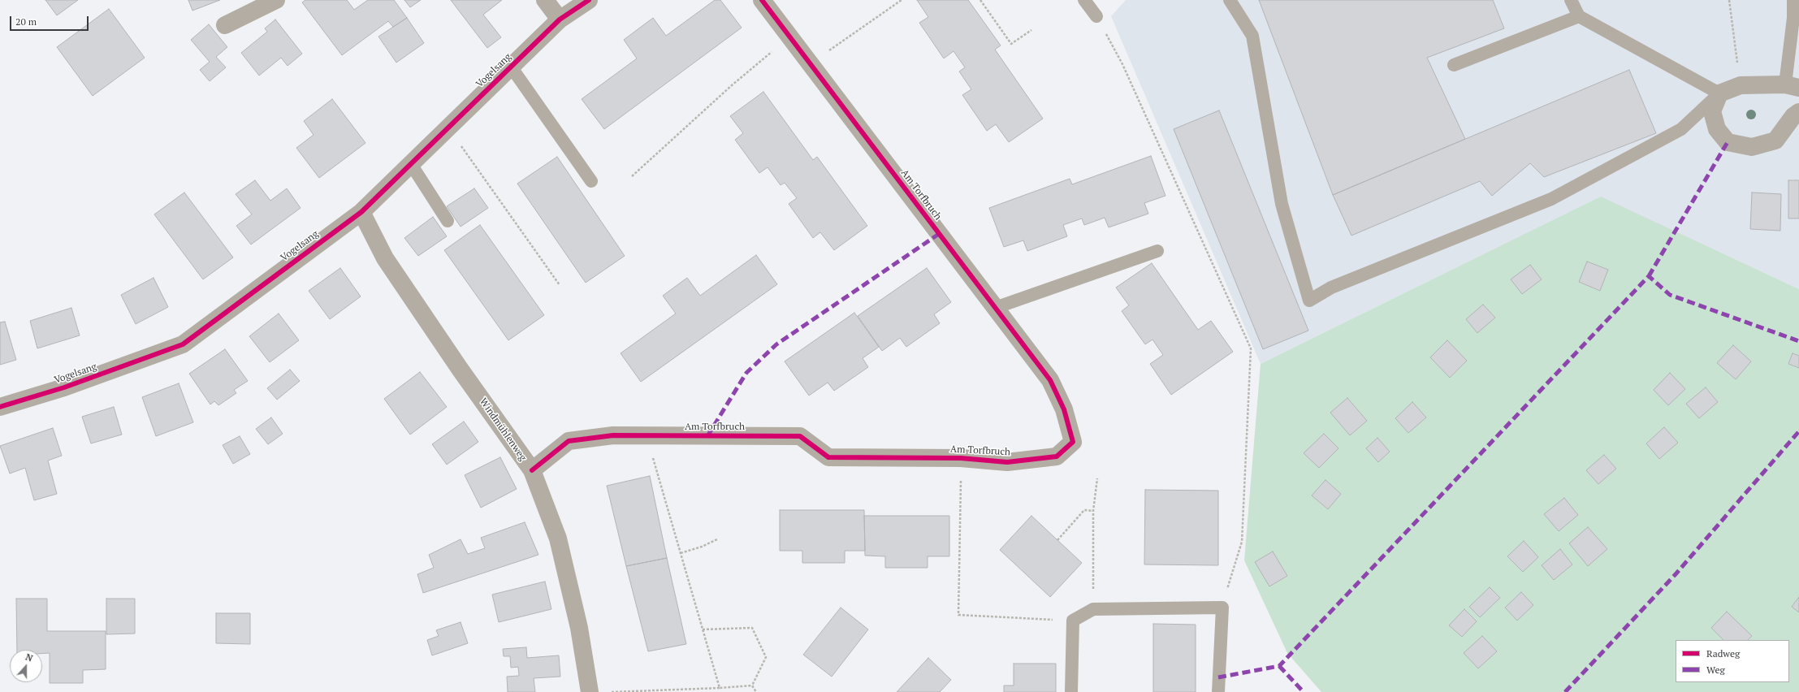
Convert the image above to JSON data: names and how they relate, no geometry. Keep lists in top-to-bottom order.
{
  "streets": {
    "street": ["Vogelsang", "Am Torfbruch", "Windmühlenweg"]
  },
  "crossings": [
    ["Vogelsang", "Windmühlenweg"],
    ["Am Torfbruch", "Windmühlenweg"]
  ],
  "legend": ["Radweg", "Weg"],
  "scale_bar": "20 m",
  "north": "top"
}
